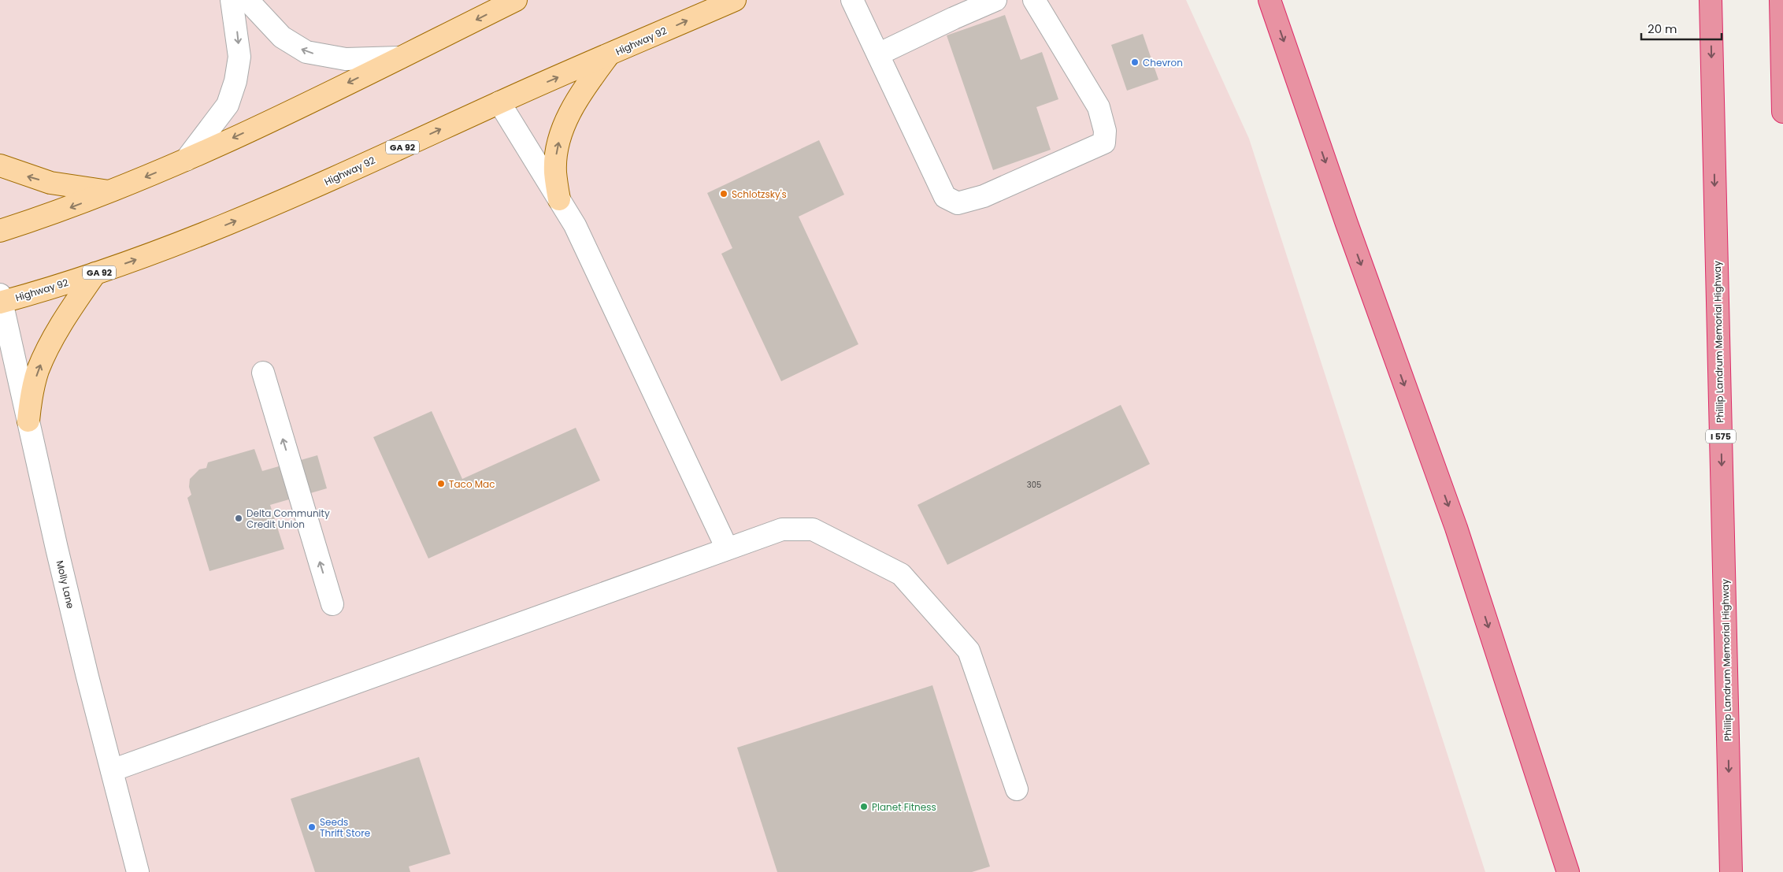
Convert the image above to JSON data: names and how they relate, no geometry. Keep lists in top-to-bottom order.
{
  "streets": {
    "highway": ["Phillip Landrum Memorial Highway", "I 575"],
    "main road": ["Highway 92", "GA 92"],
    "street": ["Molly Lane"]
  },
  "crossings": [
    ["Highway 92", "Molly Lane"]
  ],
  "one_way": ["Phillip Landrum Memorial Highway"],
  "places": [
    "Chevron",
    "Schlotzsky's",
    "Taco Mac",
    "Delta Community Credit Union",
    "Planet Fitness",
    "Seeds Thrift Store"
  ],
  "house_numbers": ["305"],
  "scale_bar": "20 m"
}
